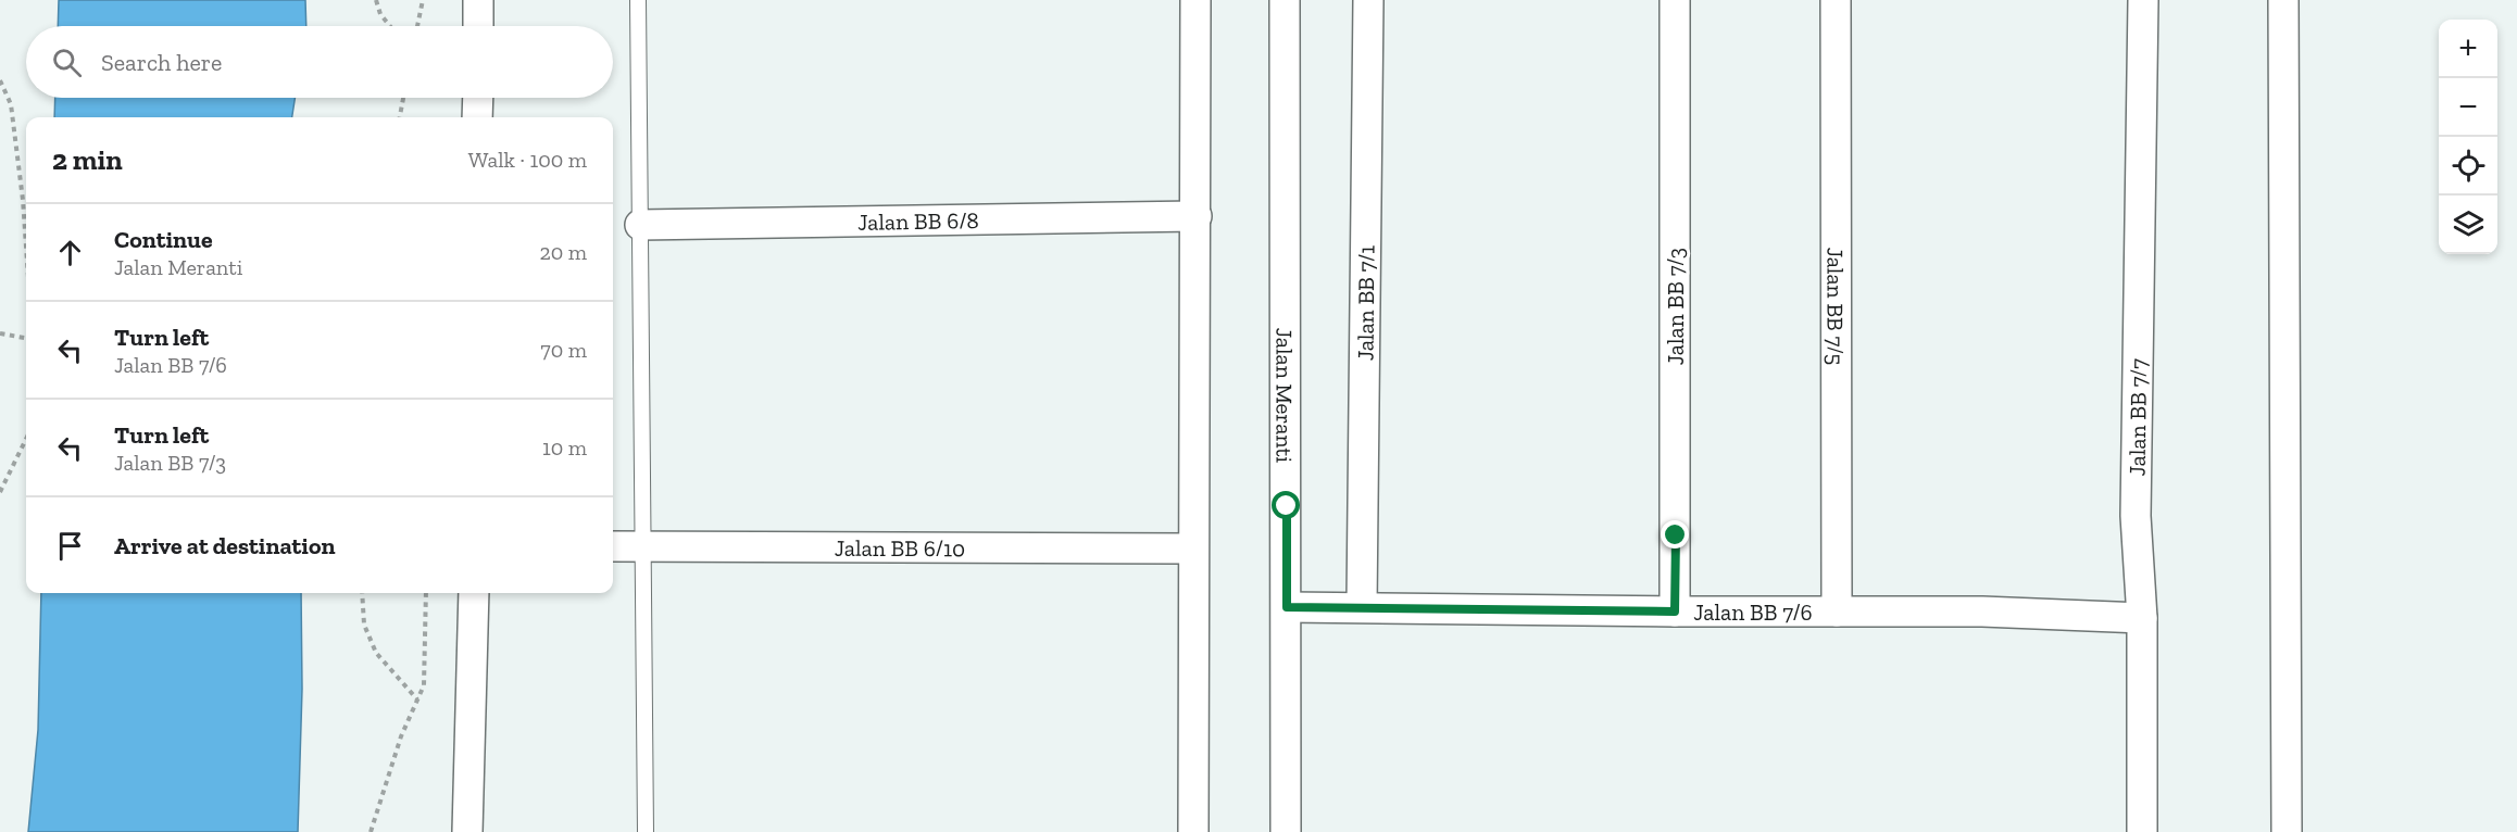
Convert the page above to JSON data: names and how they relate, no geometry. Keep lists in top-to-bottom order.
{
  "streets": {
    "street": [
      "Jalan BB 6/8",
      "Jalan BB 7/1",
      "Jalan BB 7/3",
      "Jalan BB 7/5",
      "Jalan Meranti",
      "Jalan BB 7/7",
      "Jalan BB 6/10",
      "Jalan BB 7/6"
    ]
  },
  "crossings": [
    ["Jalan BB 7/1", "Jalan BB 7/6"],
    ["Jalan BB 7/3", "Jalan BB 7/6"],
    ["Jalan BB 7/5", "Jalan BB 7/6"],
    ["Jalan Meranti", "Jalan BB 7/6"],
    ["Jalan BB 7/7", "Jalan BB 7/6"]
  ],
  "page": {
    "map_buttons": ["+", "−"],
    "search": "Search here",
    "heading": ["2 min", "Walk · 100 m"],
    "list": [
      ["Continue", "Jalan Meranti", "20 m"],
      ["Turn left", "Jalan BB 7/6", "70 m"],
      ["Turn left", "Jalan BB 7/3", "10 m"],
      "Arrive at destination"
    ]
  }
}
